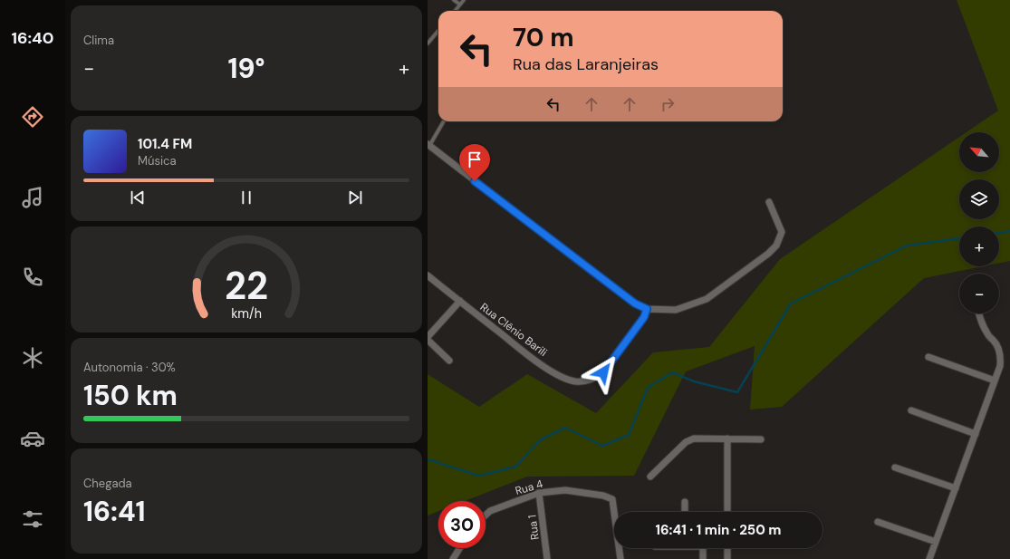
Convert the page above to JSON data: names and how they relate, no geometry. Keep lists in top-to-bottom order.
{
  "streets": {
    "street": ["Rua Clênio Barili", "Rua 4", "Rua 1"]
  },
  "crossings": [
    ["Rua 4", "Rua 1"]
  ],
  "north": "top left",
  "page": {
    "tabs": "16:40",
    "tile": [
      "Clima",
      ["Autonomia · 30%", "150 km"],
      ["Chegada", "16:41"]
    ],
    "turn": ["70 m", "Rua das Laranjeiras"],
    "heat": ["−", "19°", "+"],
    "song": ["101.4 FM", "Música"],
    "map_buttons": ["+", "−"],
    "limit": "30",
    "trip": "16:41 · 1 min · 250 m",
    "gauge": ["22", "km/h"]
  }
}
